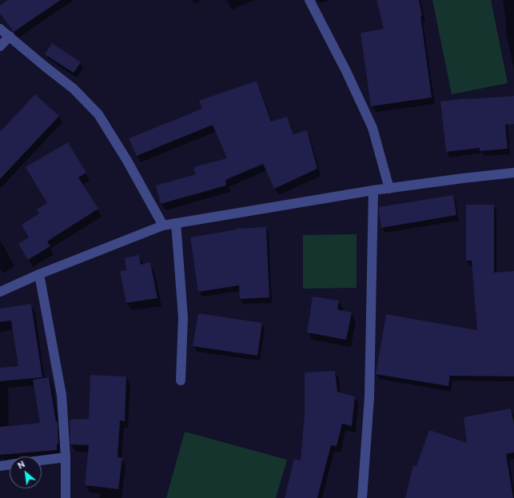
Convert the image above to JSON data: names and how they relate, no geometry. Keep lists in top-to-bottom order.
{
  "north": "top left"
}
